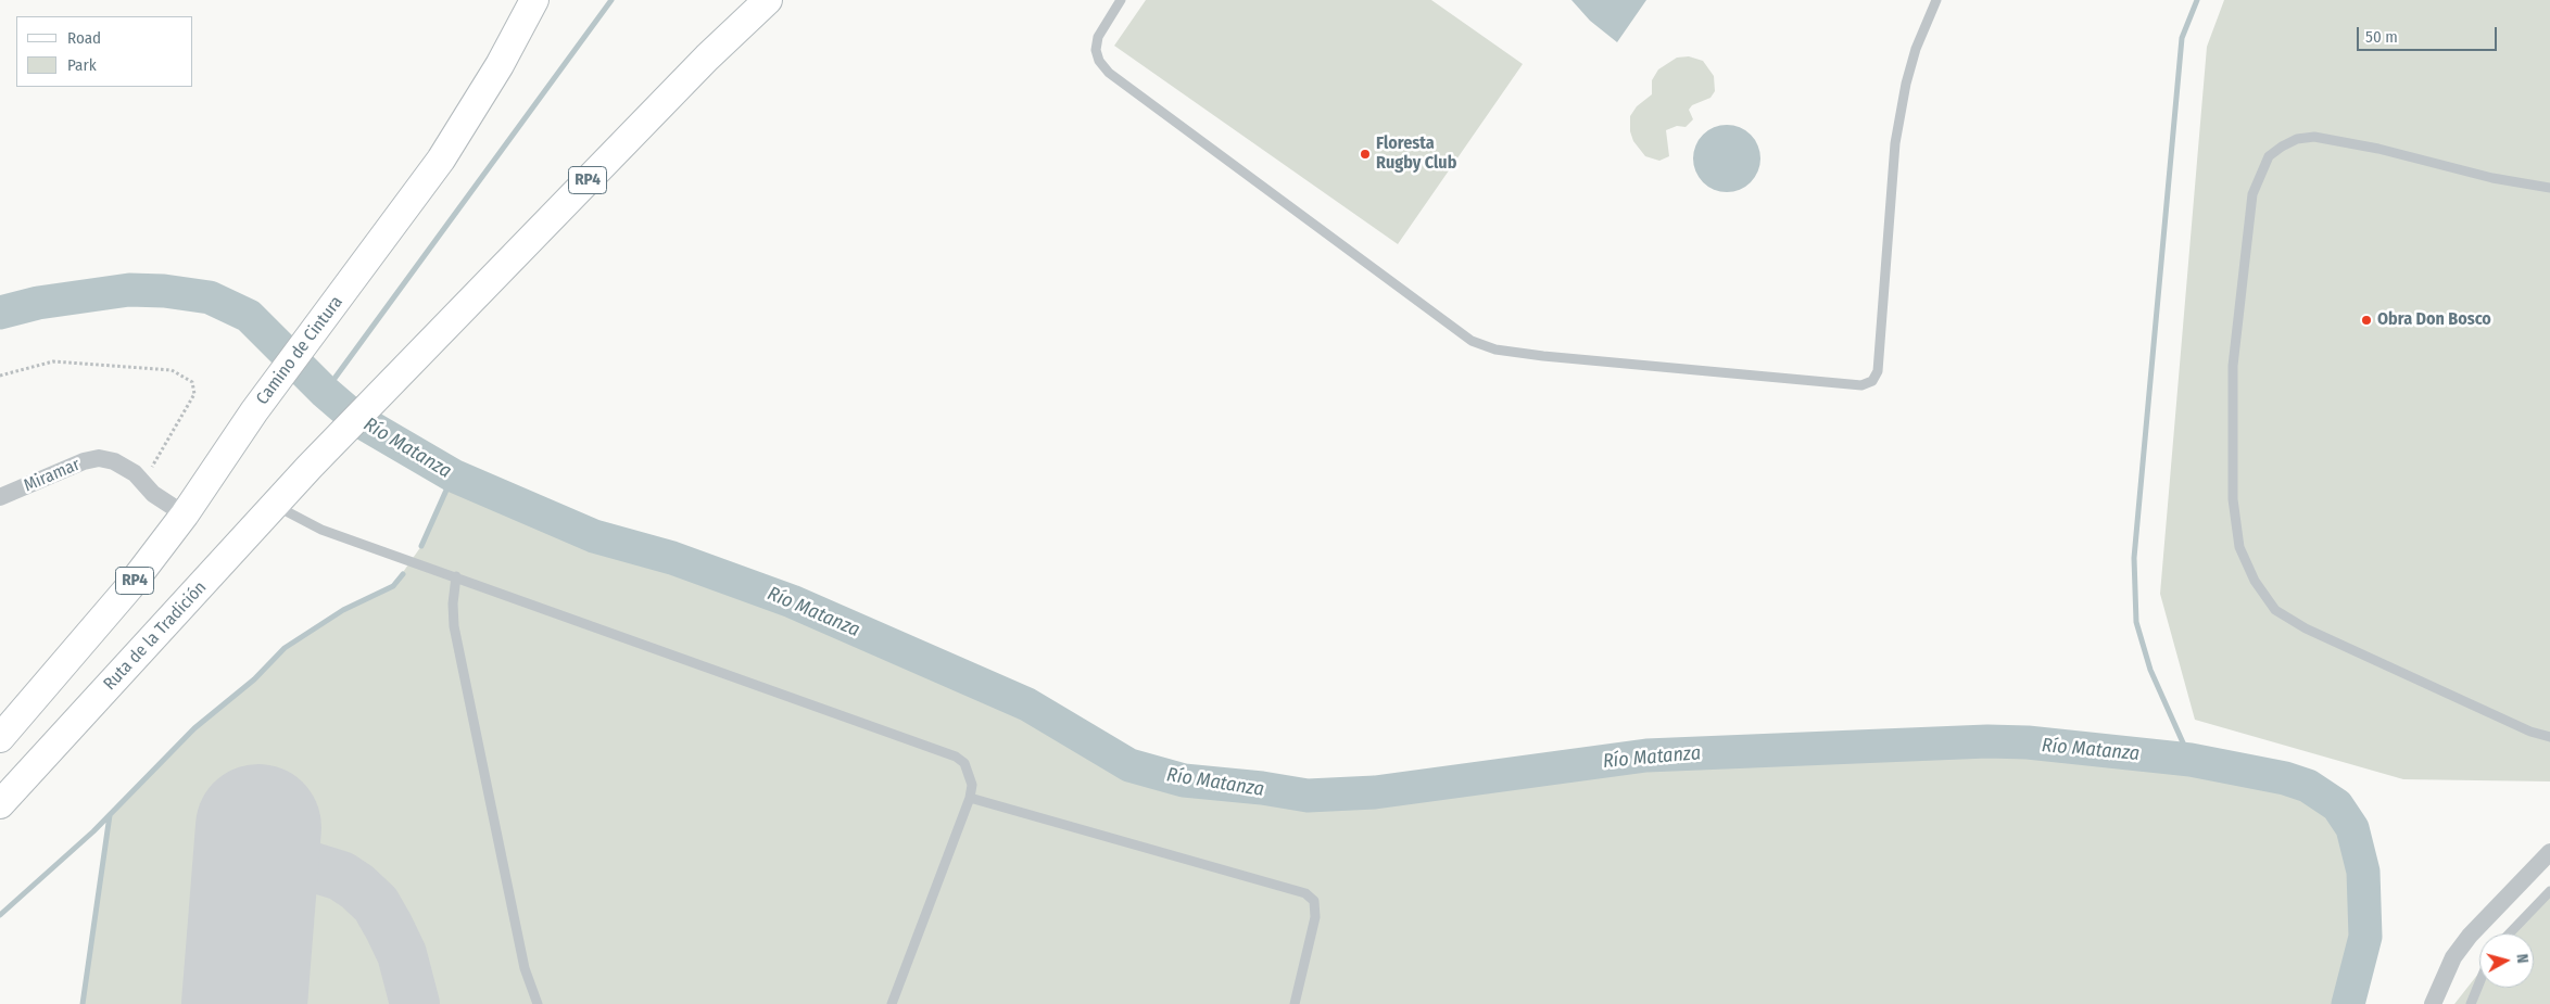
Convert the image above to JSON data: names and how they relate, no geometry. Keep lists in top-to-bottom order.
{
  "streets": {
    "main road": ["RP4", "Camino de Cintura", "Ruta de la Tradición"],
    "street": ["Miramar"]
  },
  "crossings": [
    ["RP4", "Camino de Cintura"],
    ["RP4", "Miramar"],
    ["Camino de Cintura", "Miramar"]
  ],
  "water": ["Río Matanza"],
  "places": ["Floresta Rugby Club", "Obra Don Bosco"],
  "legend": ["Road", "Park"],
  "scale_bar": "50 m",
  "north": "right"
}
